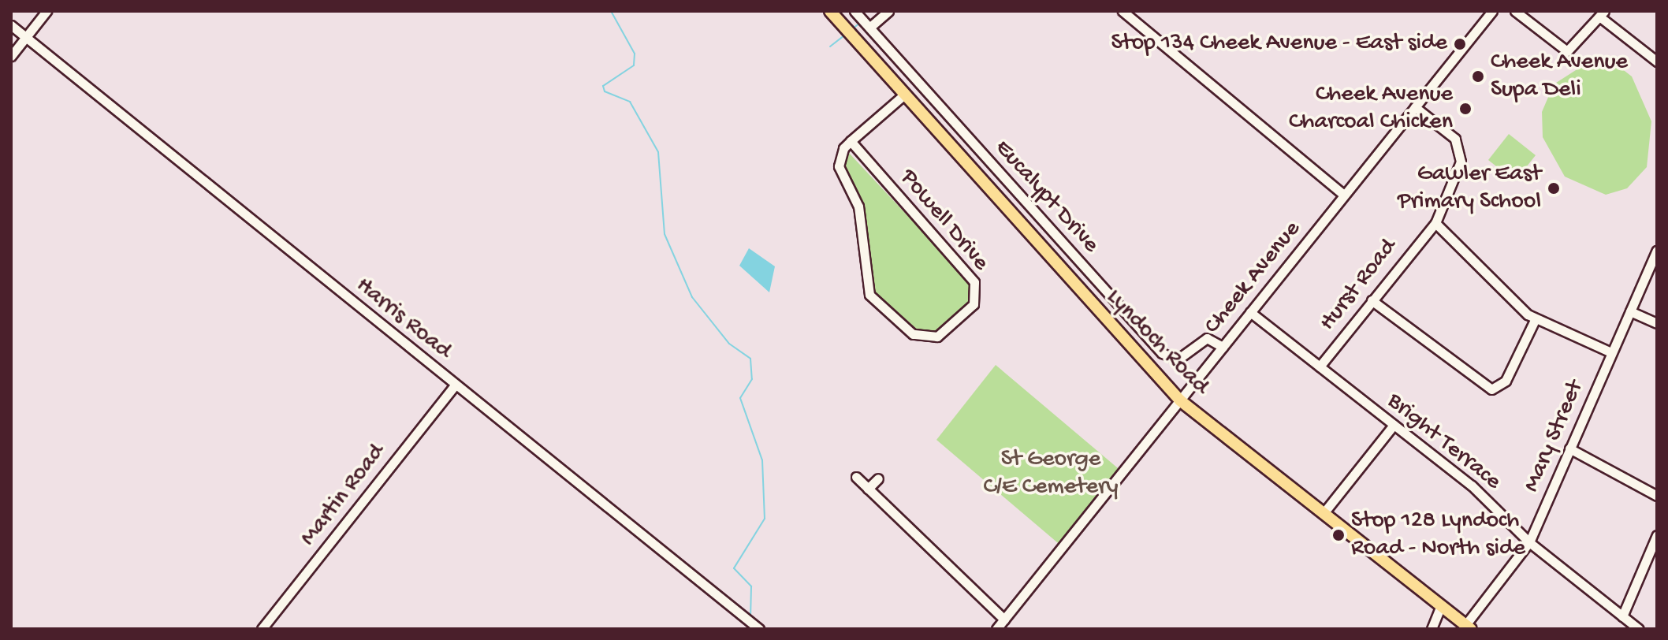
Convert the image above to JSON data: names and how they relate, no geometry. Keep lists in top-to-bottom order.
{
  "streets": {
    "main road": ["Lyndoch Road"],
    "street": [
      "Eucalypt Drive",
      "Powell Drive",
      "Cheek Avenue",
      "Hurst Road",
      "Harris Road",
      "Mary Street",
      "Bright Terrace",
      "Martin Road"
    ]
  },
  "crossings": [
    ["Eucalypt Drive", "Cheek Avenue"],
    ["Powell Drive", "Lyndoch Road"],
    ["Cheek Avenue", "Hurst Road"],
    ["Cheek Avenue", "Lyndoch Road"],
    ["Cheek Avenue", "Bright Terrace"],
    ["Hurst Road", "Bright Terrace"],
    ["Harris Road", "Martin Road"],
    ["Lyndoch Road", "Mary Street"],
    ["Mary Street", "Bright Terrace"]
  ],
  "parks": ["St George C/E Cemetery"],
  "places": [
    "Stop 134 Cheek Avenue - East side",
    "Cheek Avenue Supa Deli",
    "Cheek Avenue Charcoal Chicken",
    "Gawler East Primary School",
    "Stop 128 Lyndoch Road - North side"
  ]
}
